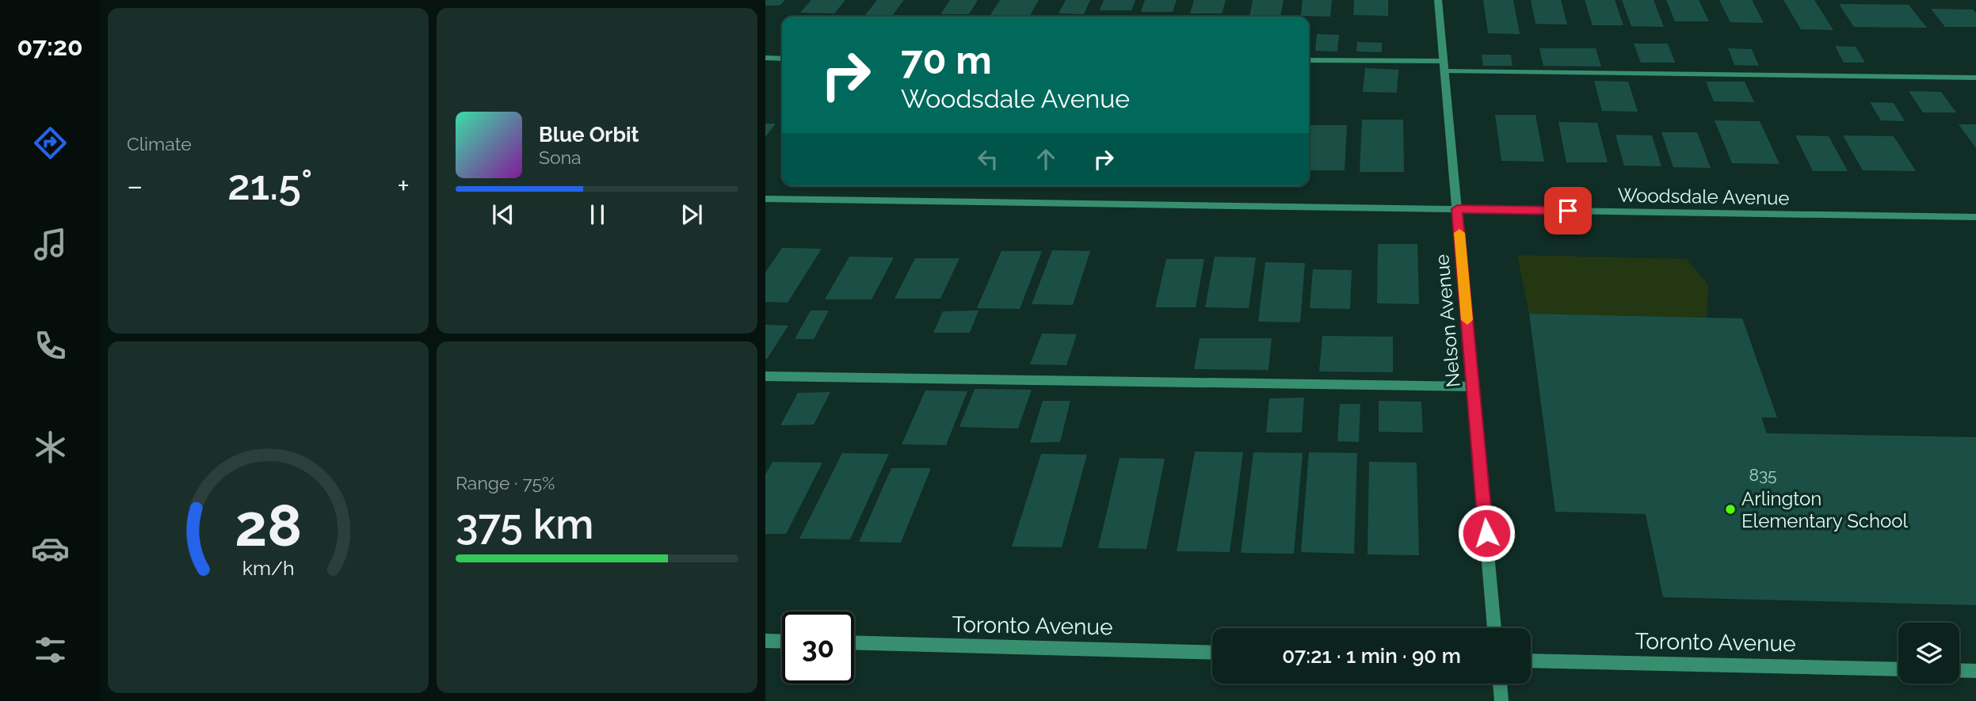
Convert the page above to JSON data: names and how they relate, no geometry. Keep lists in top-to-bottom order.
{
  "streets": {
    "street": ["Woodsdale Avenue", "Nelson Avenue", "Toronto Avenue"]
  },
  "crossings": [
    ["Woodsdale Avenue", "Nelson Avenue"]
  ],
  "places": ["Arlington Elementary School"],
  "house_numbers": ["835"],
  "page": {
    "tabs": "07:20",
    "tile": [
      "Climate",
      ["Range · 75%", "375 km"]
    ],
    "turn": ["70 m", "Woodsdale Avenue"],
    "song": ["Blue Orbit", "Sona"],
    "heat": ["−", "21.5°", "+"],
    "limit": "30",
    "trip": "07:21 · 1 min · 90 m",
    "gauge": ["28", "km/h"]
  }
}
